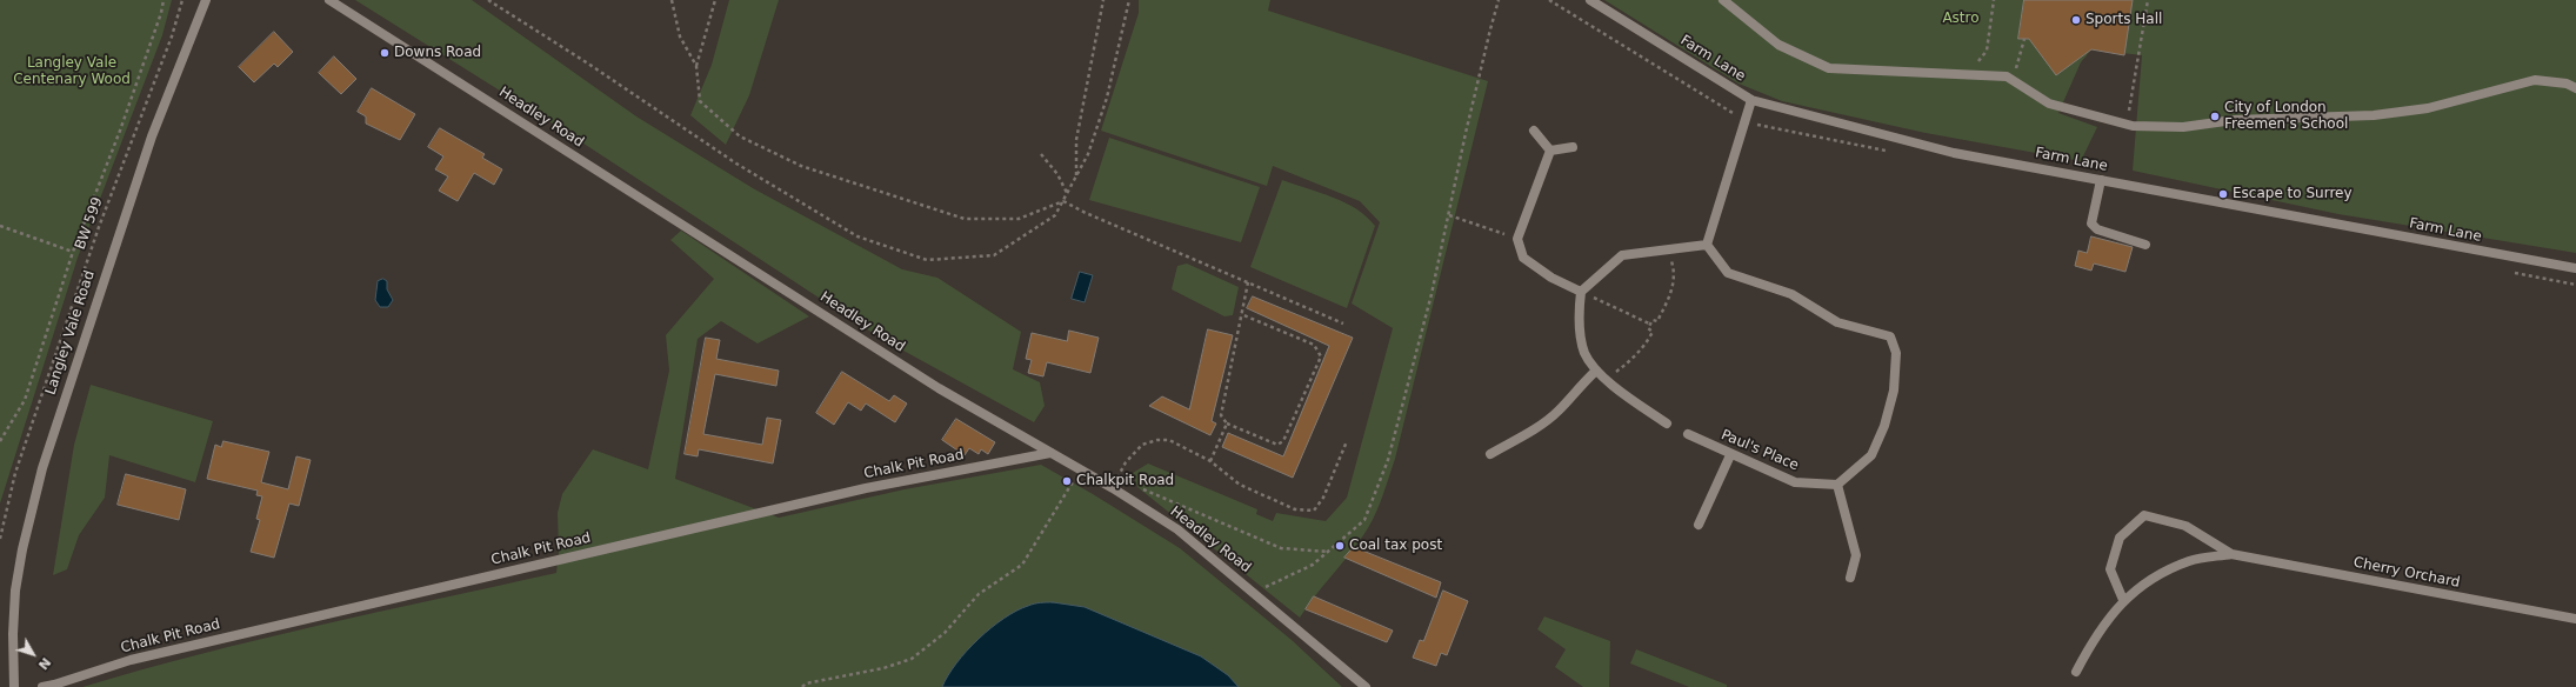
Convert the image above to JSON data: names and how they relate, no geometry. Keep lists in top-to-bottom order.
{
  "streets": {
    "street": [
      "Farm Lane",
      "Headley Road",
      "Langley Vale Road",
      "Paul's Place",
      "Chalk Pit Road",
      "Cherry Orchard"
    ],
    "path": ["BW 599"]
  },
  "crossings": [
    ["Headley Road", "Chalk Pit Road"]
  ],
  "parks": ["Astro", "Langley Vale Centenary Wood"],
  "places": [
    "Sports Hall",
    "Downs Road",
    "City of London Freemen's School",
    "Escape to Surrey",
    "Chalkpit Road",
    "Coal tax post"
  ],
  "north": "bottom right"
}
